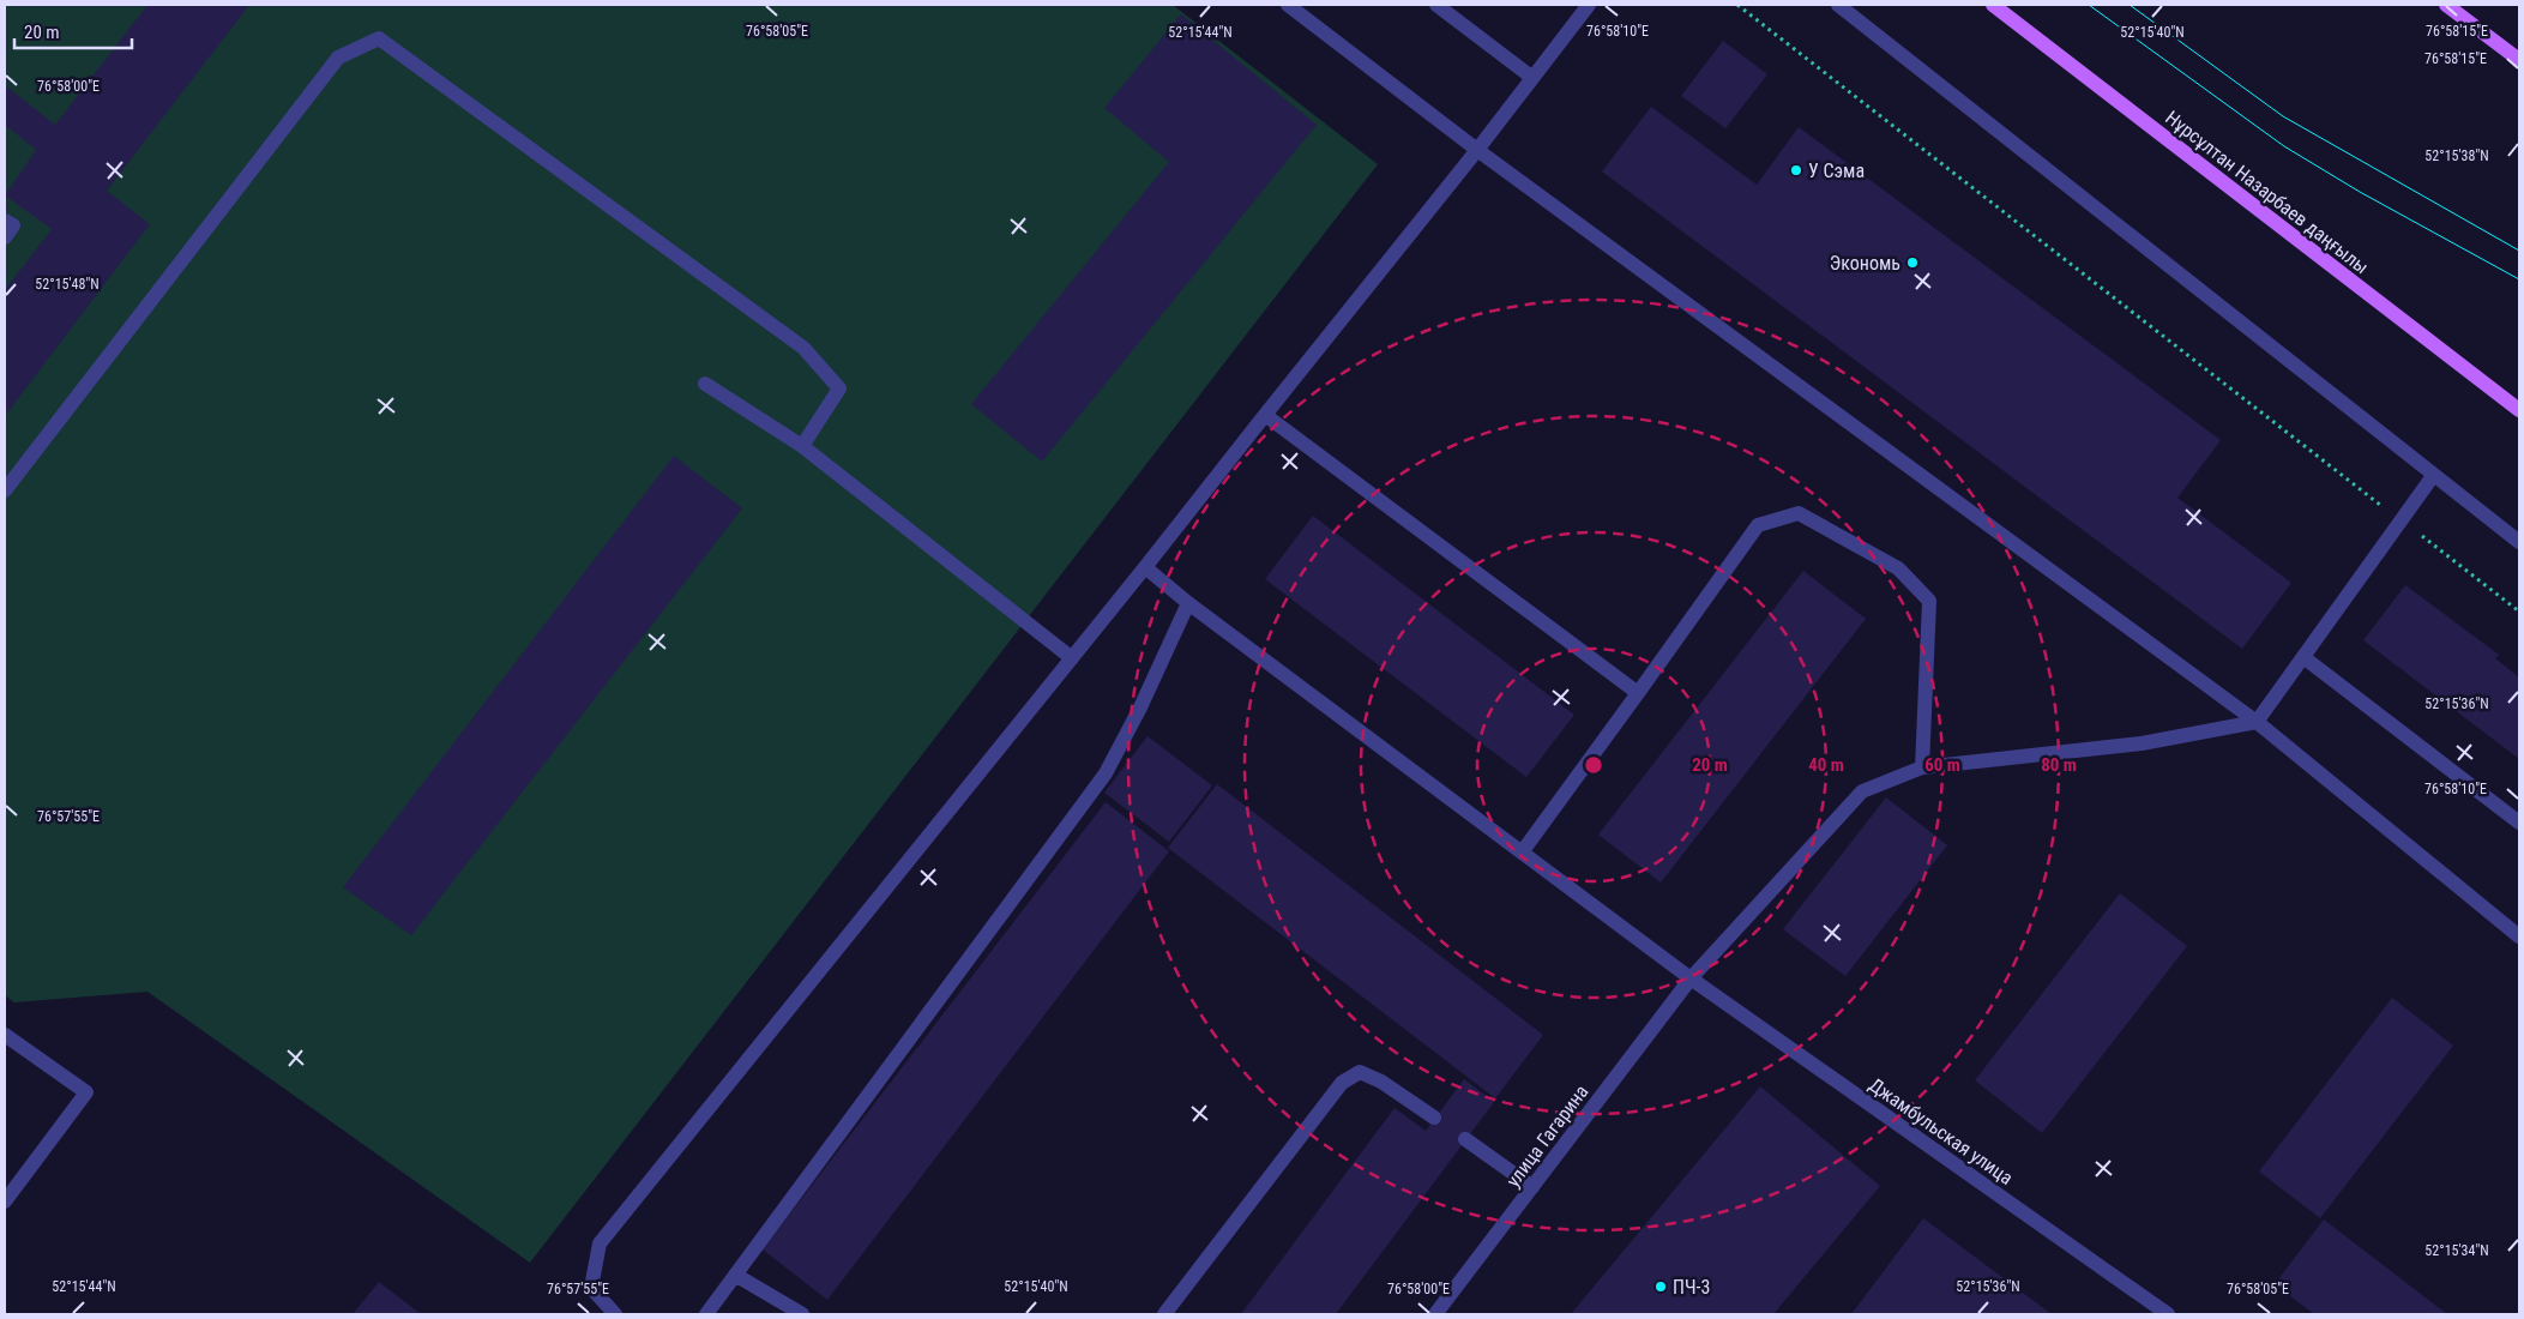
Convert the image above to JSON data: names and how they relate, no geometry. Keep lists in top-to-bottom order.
{
  "streets": {
    "main road": ["Нұрсұлтан Назарбаев даңғылы"],
    "street": ["Джамбульская улица", "улица Гагарина"]
  },
  "crossings": [
    ["Джамбульская улица", "улица Гагарина"]
  ],
  "places": ["У Сэма", "Экономь", "ПЧ-3"],
  "scale_bar": "20 m",
  "coordinates": [
    "76°58'10\"E",
    "76°58'05\"E",
    "76°58'15\"E",
    "52°15'44\"N",
    "52°15'40\"N",
    "76°58'00\"E",
    "52°15'38\"N",
    "52°15'48\"N",
    "52°15'36\"N",
    "76°57'55\"E",
    "52°15'34\"N"
  ],
  "rings": [
    "20 m",
    "40 m",
    "60 m",
    "80 m"
  ]
}
